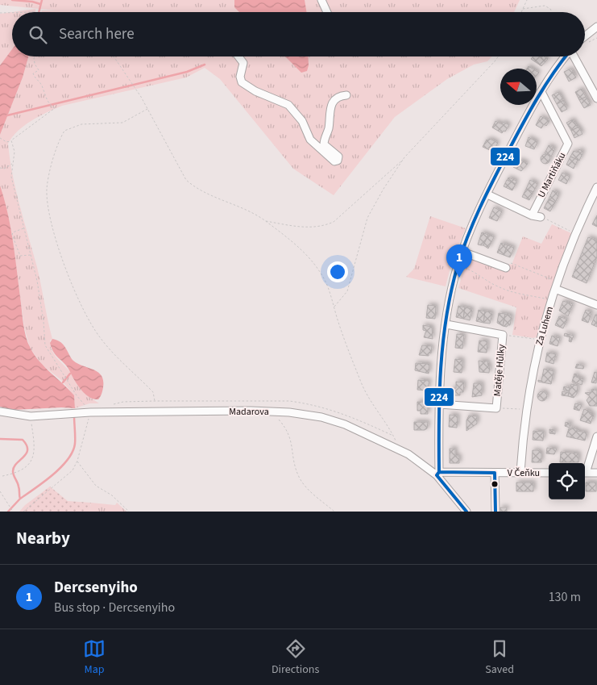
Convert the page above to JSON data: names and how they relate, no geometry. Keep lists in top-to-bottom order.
{
  "streets": {
    "street": [
      "U Martiňáku",
      "Za Luhem",
      "Matěje Hůlky",
      "Madarova",
      "V Čeňku"
    ]
  },
  "crossings": [
    ["Za Luhem", "V Čeňku"],
    ["Madarova", "V Čeňku"]
  ],
  "lines": ["transit line 224"],
  "north": "left",
  "page": {
    "search": "Search here",
    "pins": "1",
    "heading": "Nearby",
    "list": [
      {
        "mark": "1",
        "name": "Dercsenyiho",
        "note": "Bus stop · Dercsenyiho",
        "value": "130 m"
      }
    ],
    "nav": ["Map", "Directions", "Saved"]
  }
}
